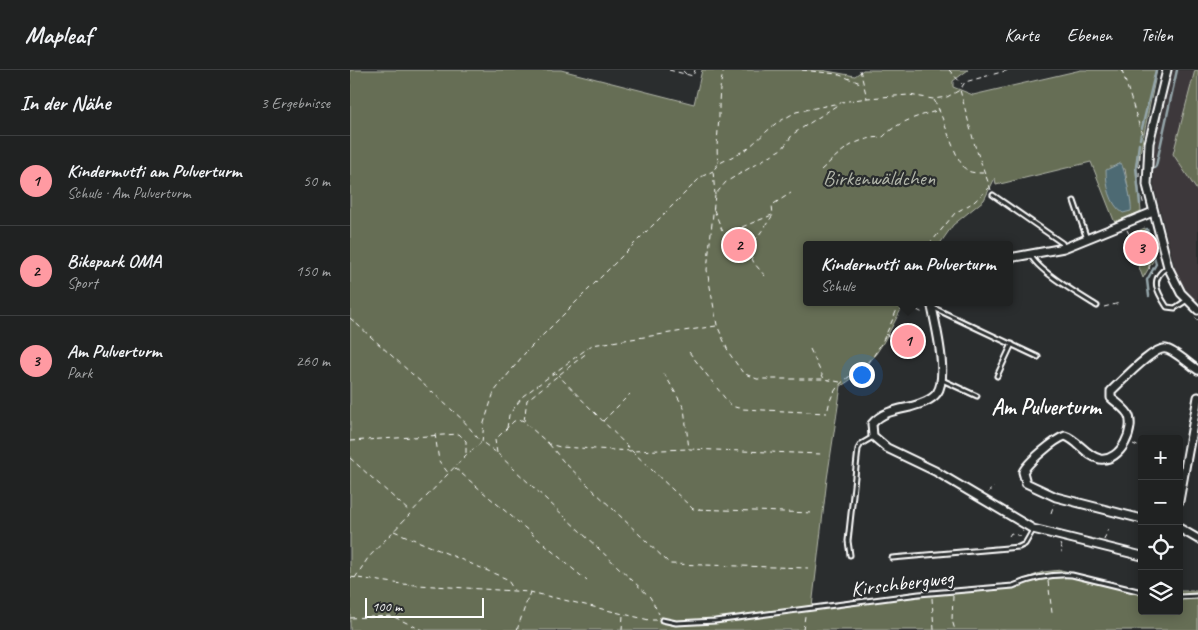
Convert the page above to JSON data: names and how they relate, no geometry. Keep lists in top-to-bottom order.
{
  "streets": {
    "lane": ["Kirschbergweg"]
  },
  "districts": ["Am Pulverturm"],
  "parks": ["Birkenwäldchen"],
  "scale_bar": "100 m",
  "page": {
    "header": "Mapleaf",
    "nav": ["Karte", "Ebenen", "Teilen"],
    "heading": ["In der Nähe", "3 Ergebnisse"],
    "list": [
      {
        "mark": "1",
        "name": "Kindermutti am Pulverturm",
        "note": "Schule · Am Pulverturm",
        "value": "50 m"
      },
      {
        "mark": "2",
        "name": "Bikepark OMA",
        "note": "Sport",
        "value": "150 m"
      },
      {
        "mark": "3",
        "name": "Am Pulverturm",
        "note": "Park",
        "value": "260 m"
      }
    ],
    "pins": ["2", "3", "1"],
    "popup": ["Kindermutti am Pulverturm", "Schule"],
    "map_buttons": ["+", "−"],
    "scale": "100 m"
  }
}
